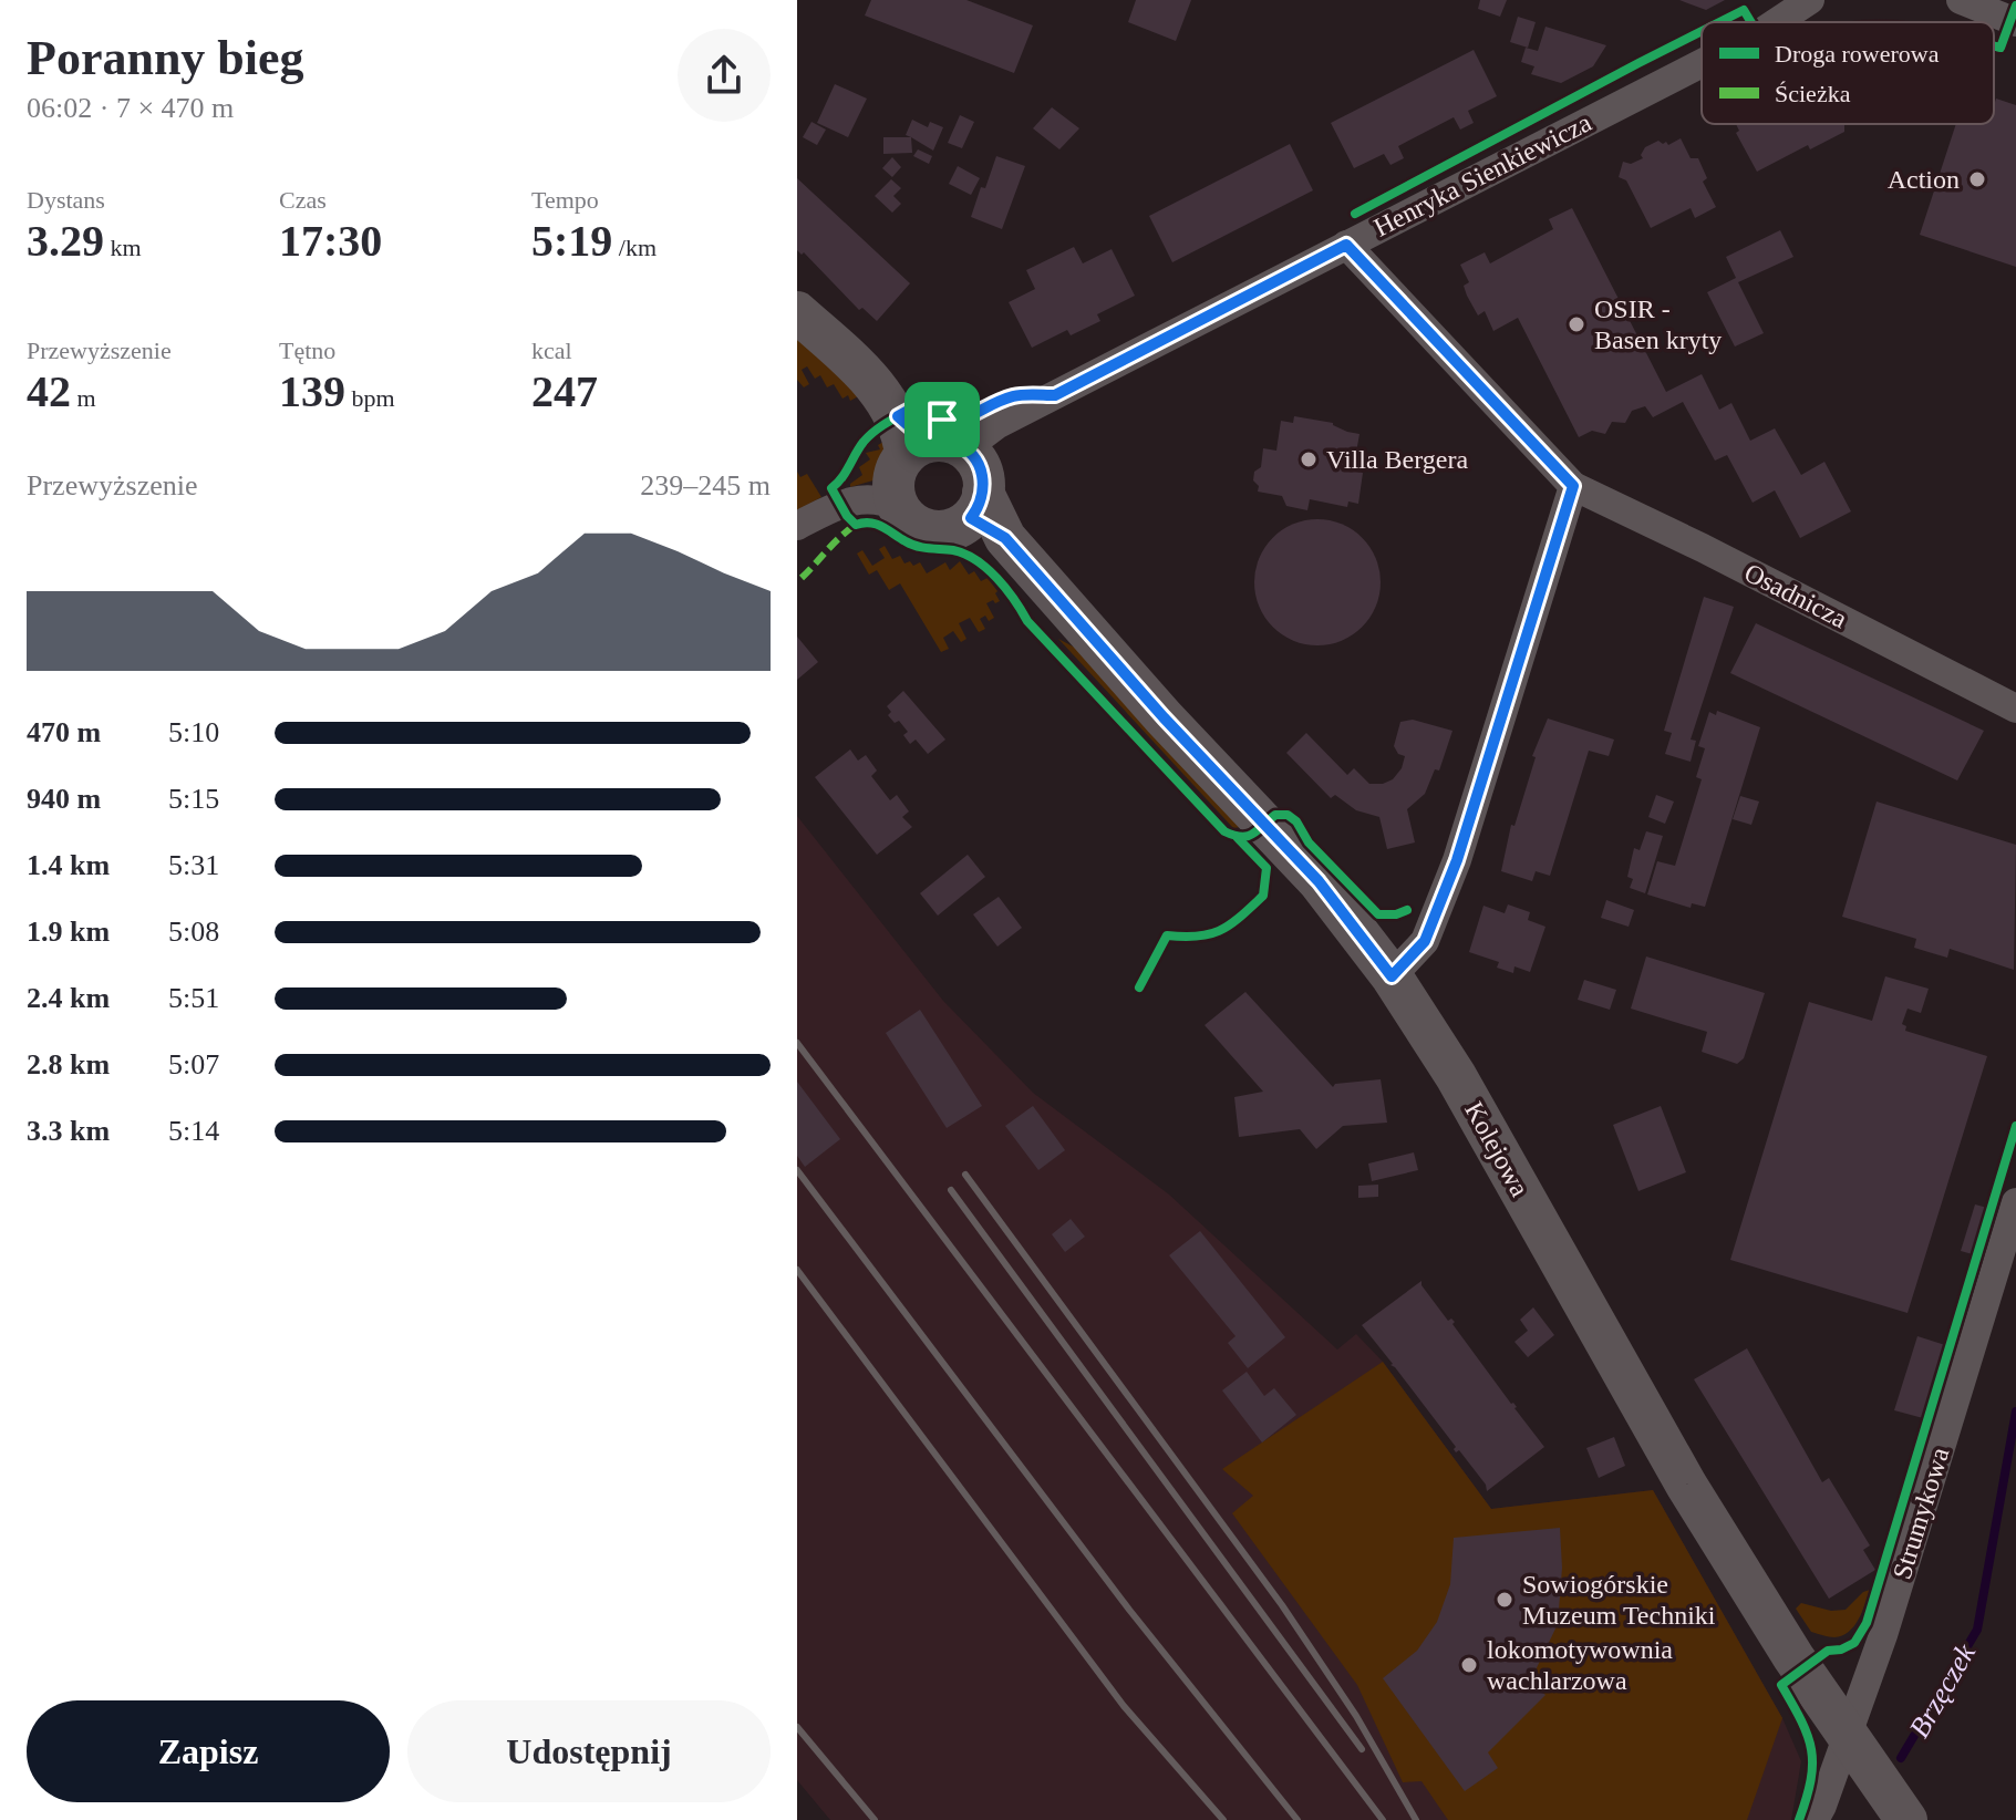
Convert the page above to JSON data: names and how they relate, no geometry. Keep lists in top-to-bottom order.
{
  "streets": {
    "street": [
      "Henryka Sienkiewicza",
      "Osadnicza",
      "Kolejowa",
      "Strumykowa"
    ]
  },
  "crossings": [
    ["Henryka Sienkiewicza", "Osadnicza"],
    ["Henryka Sienkiewicza", "Kolejowa"],
    ["Kolejowa", "Strumykowa"]
  ],
  "water": ["Brzęczek"],
  "places": [
    "Action",
    "OSIR - Basen kryty",
    "Villa Bergera",
    "Sowiogórskie Muzeum Techniki",
    "lokomotywownia wachlarzowa"
  ],
  "legend": ["Droga rowerowa", "Ścieżka"],
  "page": {
    "heading": ["Poranny bieg", "06:02 · 7 × 470 m"],
    "stats": [
      ["Dystans", "3.29 km"],
      ["Czas", "17:30"],
      ["Tempo", "5:19 /km"],
      ["Przewyższenie", "42 m"],
      ["Tętno", "139 bpm"],
      ["kcal", "247"]
    ],
    "chart": ["Przewyższenie", "239–245 m"],
    "list": [
      {
        "name": "470 m",
        "note": "5:10"
      },
      {
        "name": "940 m",
        "note": "5:15"
      },
      {
        "name": "1.4 km",
        "note": "5:31"
      },
      {
        "name": "1.9 km",
        "note": "5:08"
      },
      {
        "name": "2.4 km",
        "note": "5:51"
      },
      {
        "name": "2.8 km",
        "note": "5:07"
      },
      {
        "name": "3.3 km",
        "note": "5:14"
      }
    ],
    "buttons": ["Zapisz", "Udostępnij"]
  }
}
